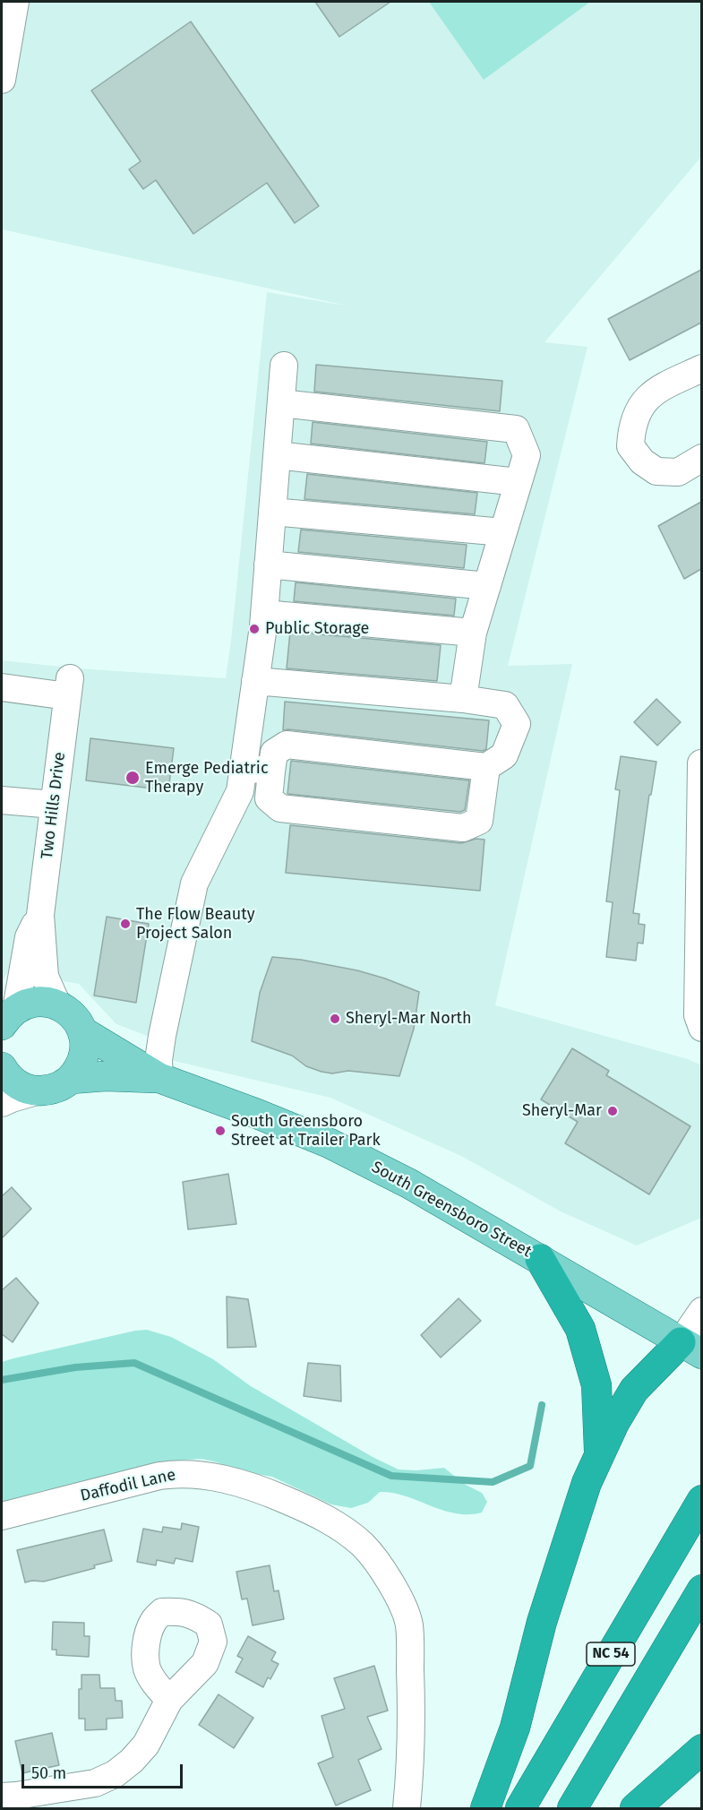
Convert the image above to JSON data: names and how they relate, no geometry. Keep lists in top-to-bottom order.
{
  "streets": {
    "highway": ["NC 54"],
    "main road": ["South Greensboro Street"],
    "street": ["Two Hills Drive", "Daffodil Lane"]
  },
  "places": [
    "Public Storage",
    "Emerge Pediatric Therapy",
    "The Flow Beauty Project Salon",
    "Sheryl-Mar North",
    "Sheryl-Mar",
    "South Greensboro Street at Trailer Park"
  ],
  "scale_bar": "50 m"
}
